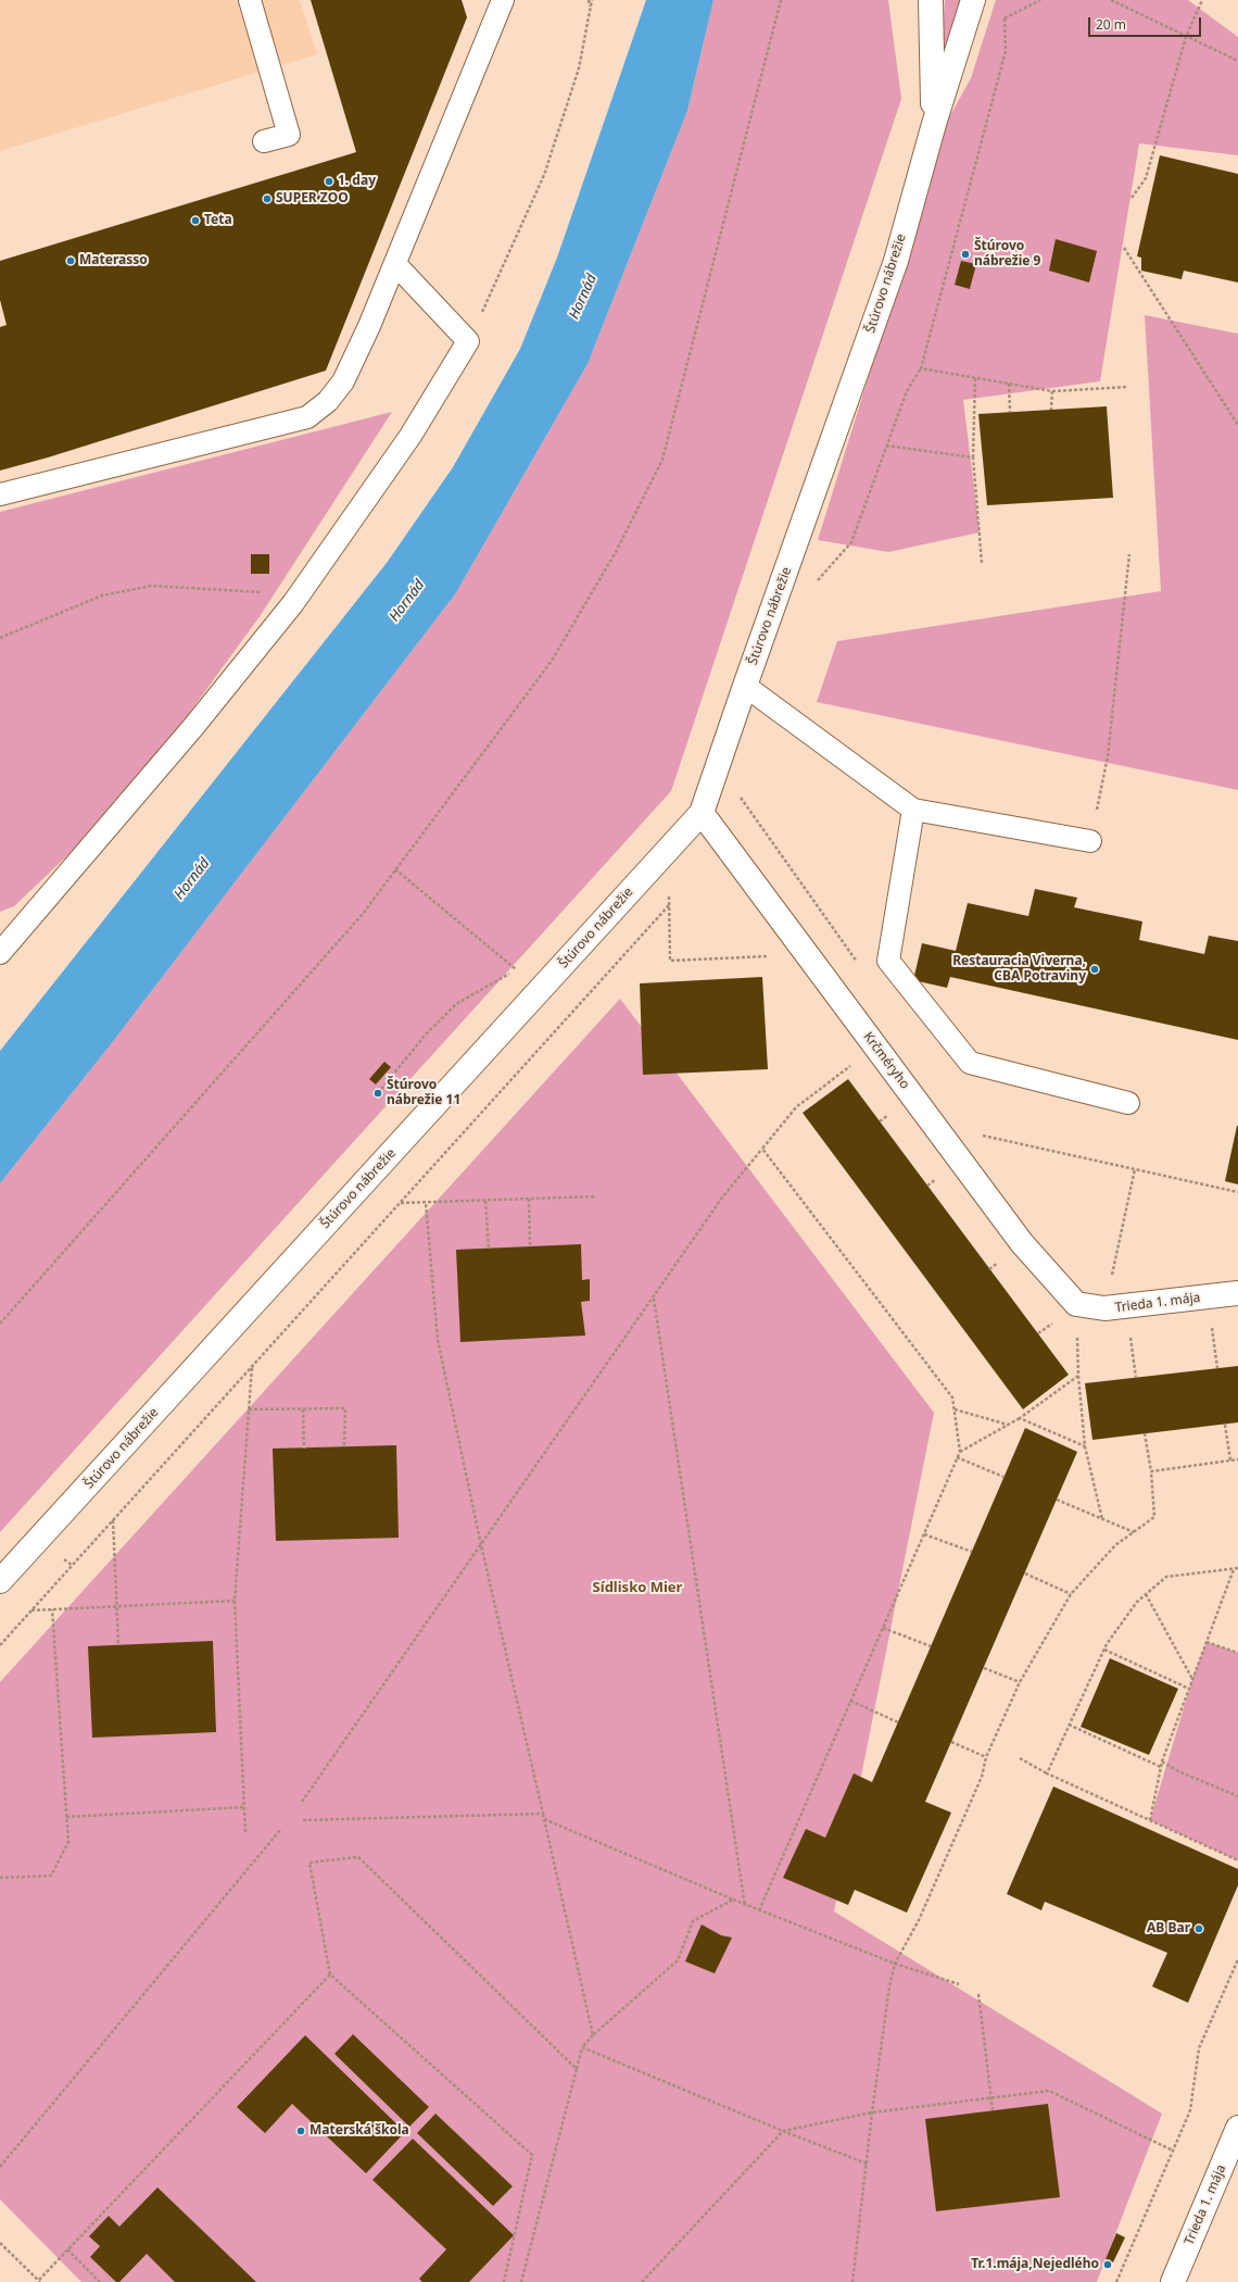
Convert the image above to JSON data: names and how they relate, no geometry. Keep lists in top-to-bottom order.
{
  "streets": {
    "street": ["Štúrovo nábrežie", "Krčméryho", "Trieda 1. mája"]
  },
  "crossings": [
    ["Štúrovo nábrežie", "Krčméryho"],
    ["Krčméryho", "Trieda 1. mája"]
  ],
  "districts": ["Sídlisko Mier"],
  "water": ["Hornád"],
  "places": [
    "1. day",
    "SUPER ZOO",
    "Teta",
    "Štúrovo nábrežie 9",
    "Materasso",
    "Restauracia Viverna, CBA Potraviny",
    "Štúrovo nábrežie 11",
    "AB Bar",
    "Materská škola",
    "Tr.1.mája,Nejedlého"
  ],
  "scale_bar": "20 m"
}
